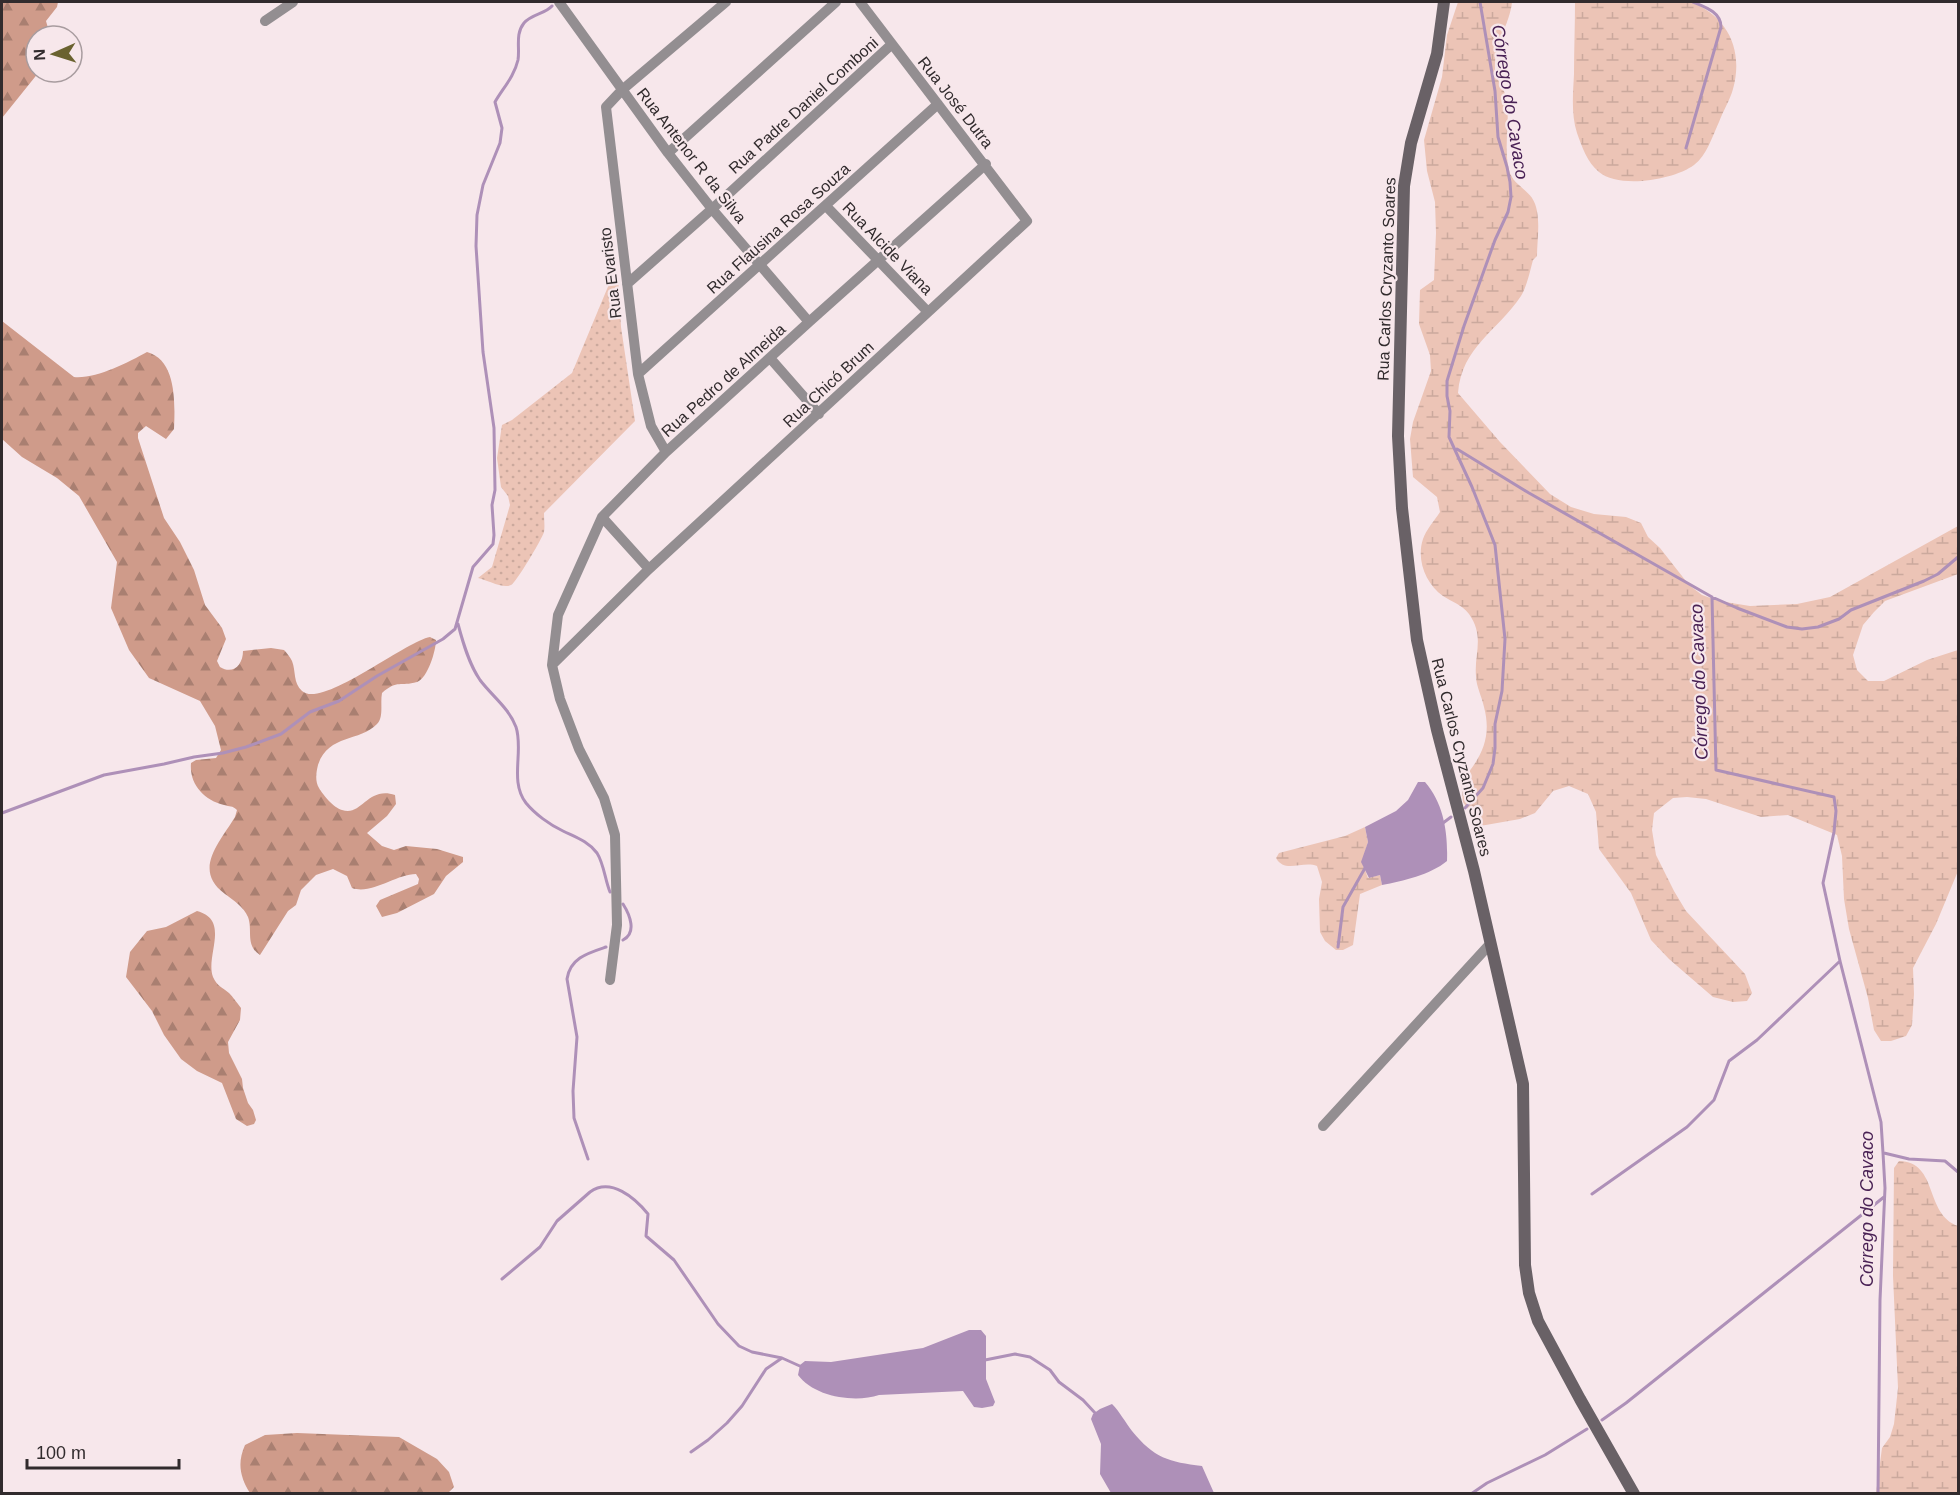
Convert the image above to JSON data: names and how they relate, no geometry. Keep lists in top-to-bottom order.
{
  "streets": {
    "street": [
      "Rua José Dutra",
      "Rua Padre Daniel Comboni",
      "Rua Antenor R da Silva",
      "Rua Flausina Rosa Souza",
      "Rua Alcide Viana",
      "Rua Evaristo",
      "Rua Carlos Cryzanto Soares",
      "Rua Pedro de Almeida",
      "Rua Chicó Brum"
    ]
  },
  "crossings": [
    ["Rua José Dutra", "Rua Padre Daniel Comboni"],
    ["Rua José Dutra", "Rua Flausina Rosa Souza"],
    ["Rua José Dutra", "Rua Pedro de Almeida"],
    ["Rua José Dutra", "Rua Chicó Brum"],
    ["Rua Padre Daniel Comboni", "Rua Antenor R da Silva"],
    ["Rua Padre Daniel Comboni", "Rua Evaristo"],
    ["Rua Antenor R da Silva", "Rua Flausina Rosa Souza"],
    ["Rua Antenor R da Silva", "Rua Evaristo"],
    ["Rua Antenor R da Silva", "Rua Pedro de Almeida"],
    ["Rua Flausina Rosa Souza", "Rua Alcide Viana"],
    ["Rua Flausina Rosa Souza", "Rua Evaristo"],
    ["Rua Alcide Viana", "Rua Pedro de Almeida"],
    ["Rua Alcide Viana", "Rua Chicó Brum"],
    ["Rua Evaristo", "Rua Pedro de Almeida"],
    ["Rua Pedro de Almeida", "Rua Chicó Brum"]
  ],
  "water": ["Córrego do Cavaco"],
  "scale_bar": "100 m",
  "north": "left"
}
